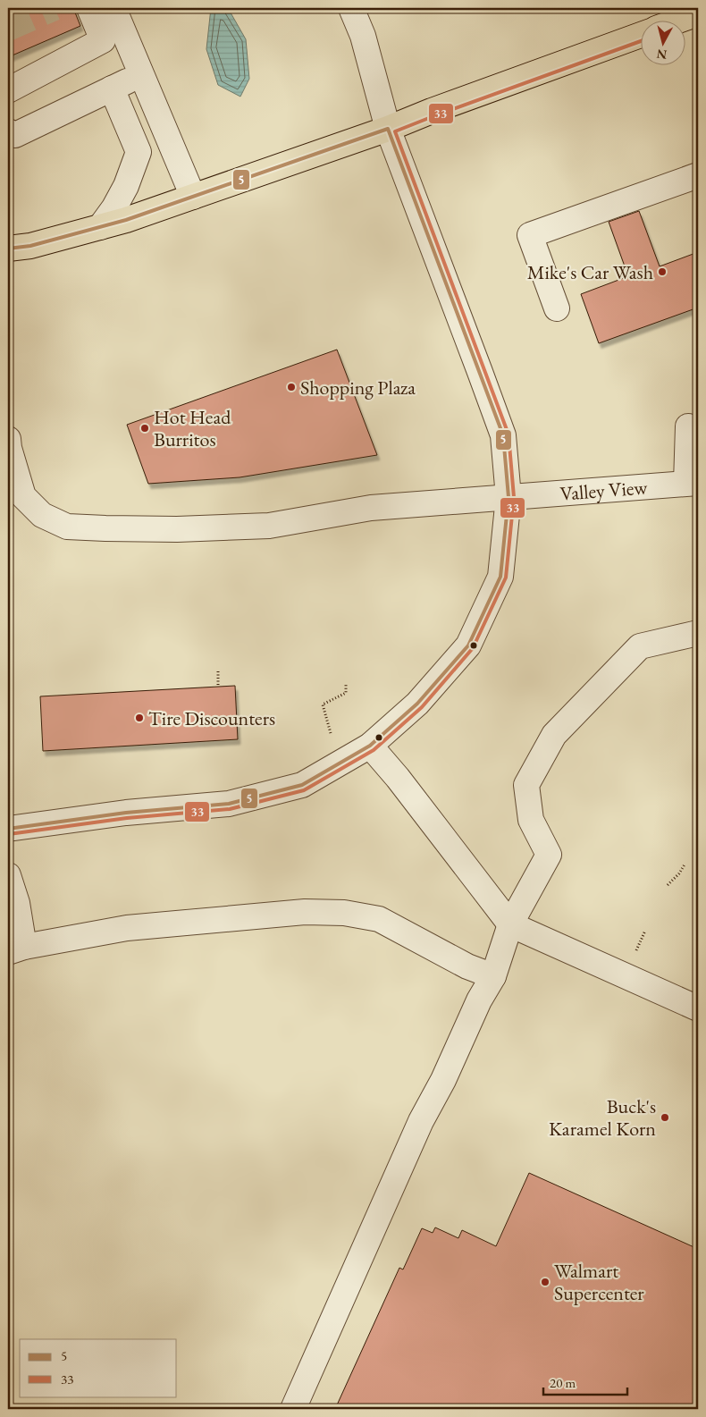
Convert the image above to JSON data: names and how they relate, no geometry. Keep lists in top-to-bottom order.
{
  "streets": {
    "street": ["Valley View"]
  },
  "places": [
    "Mike's Car Wash",
    "Shopping Plaza",
    "Hot Head Burritos",
    "Tire Discounters",
    "Buck's Karamel Korn",
    "Walmart Supercenter"
  ],
  "lines": ["transit line 33", "transit line 5"],
  "legend": ["5", "33"],
  "scale_bar": "20 m",
  "north": "bottom"
}
